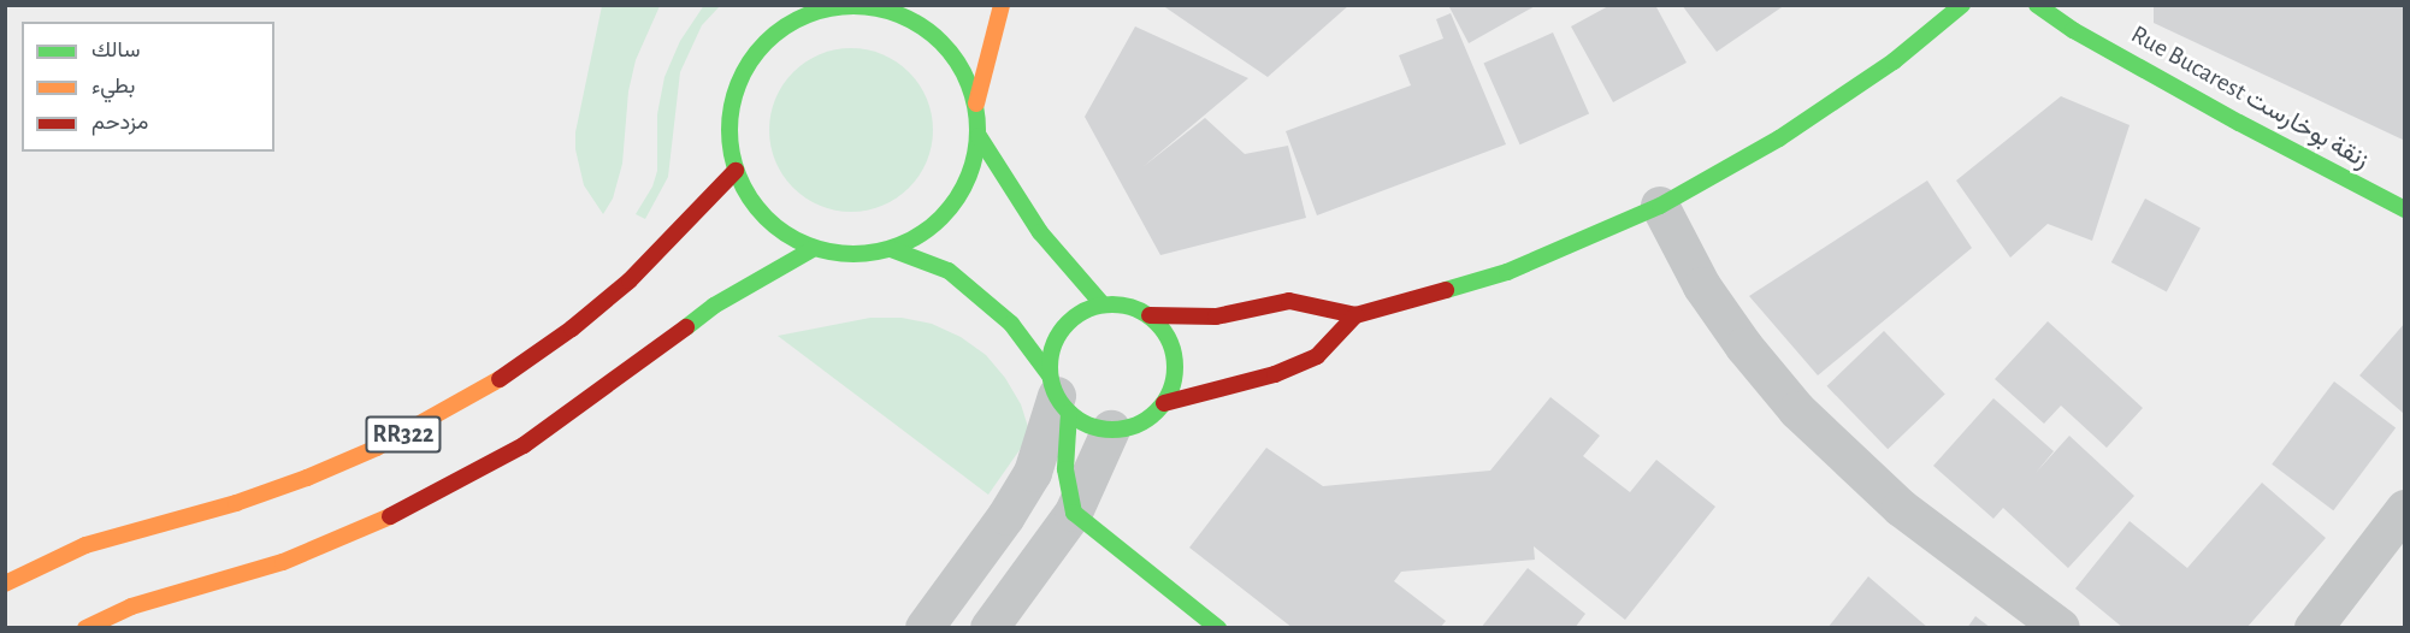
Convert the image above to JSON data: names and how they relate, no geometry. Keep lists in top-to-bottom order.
{
  "streets": {
    "street": ["Rue Bucarest زنقة بوخارست", "RR322"]
  },
  "legend": ["سالك", "بطيء", "مزدحم"]
}
